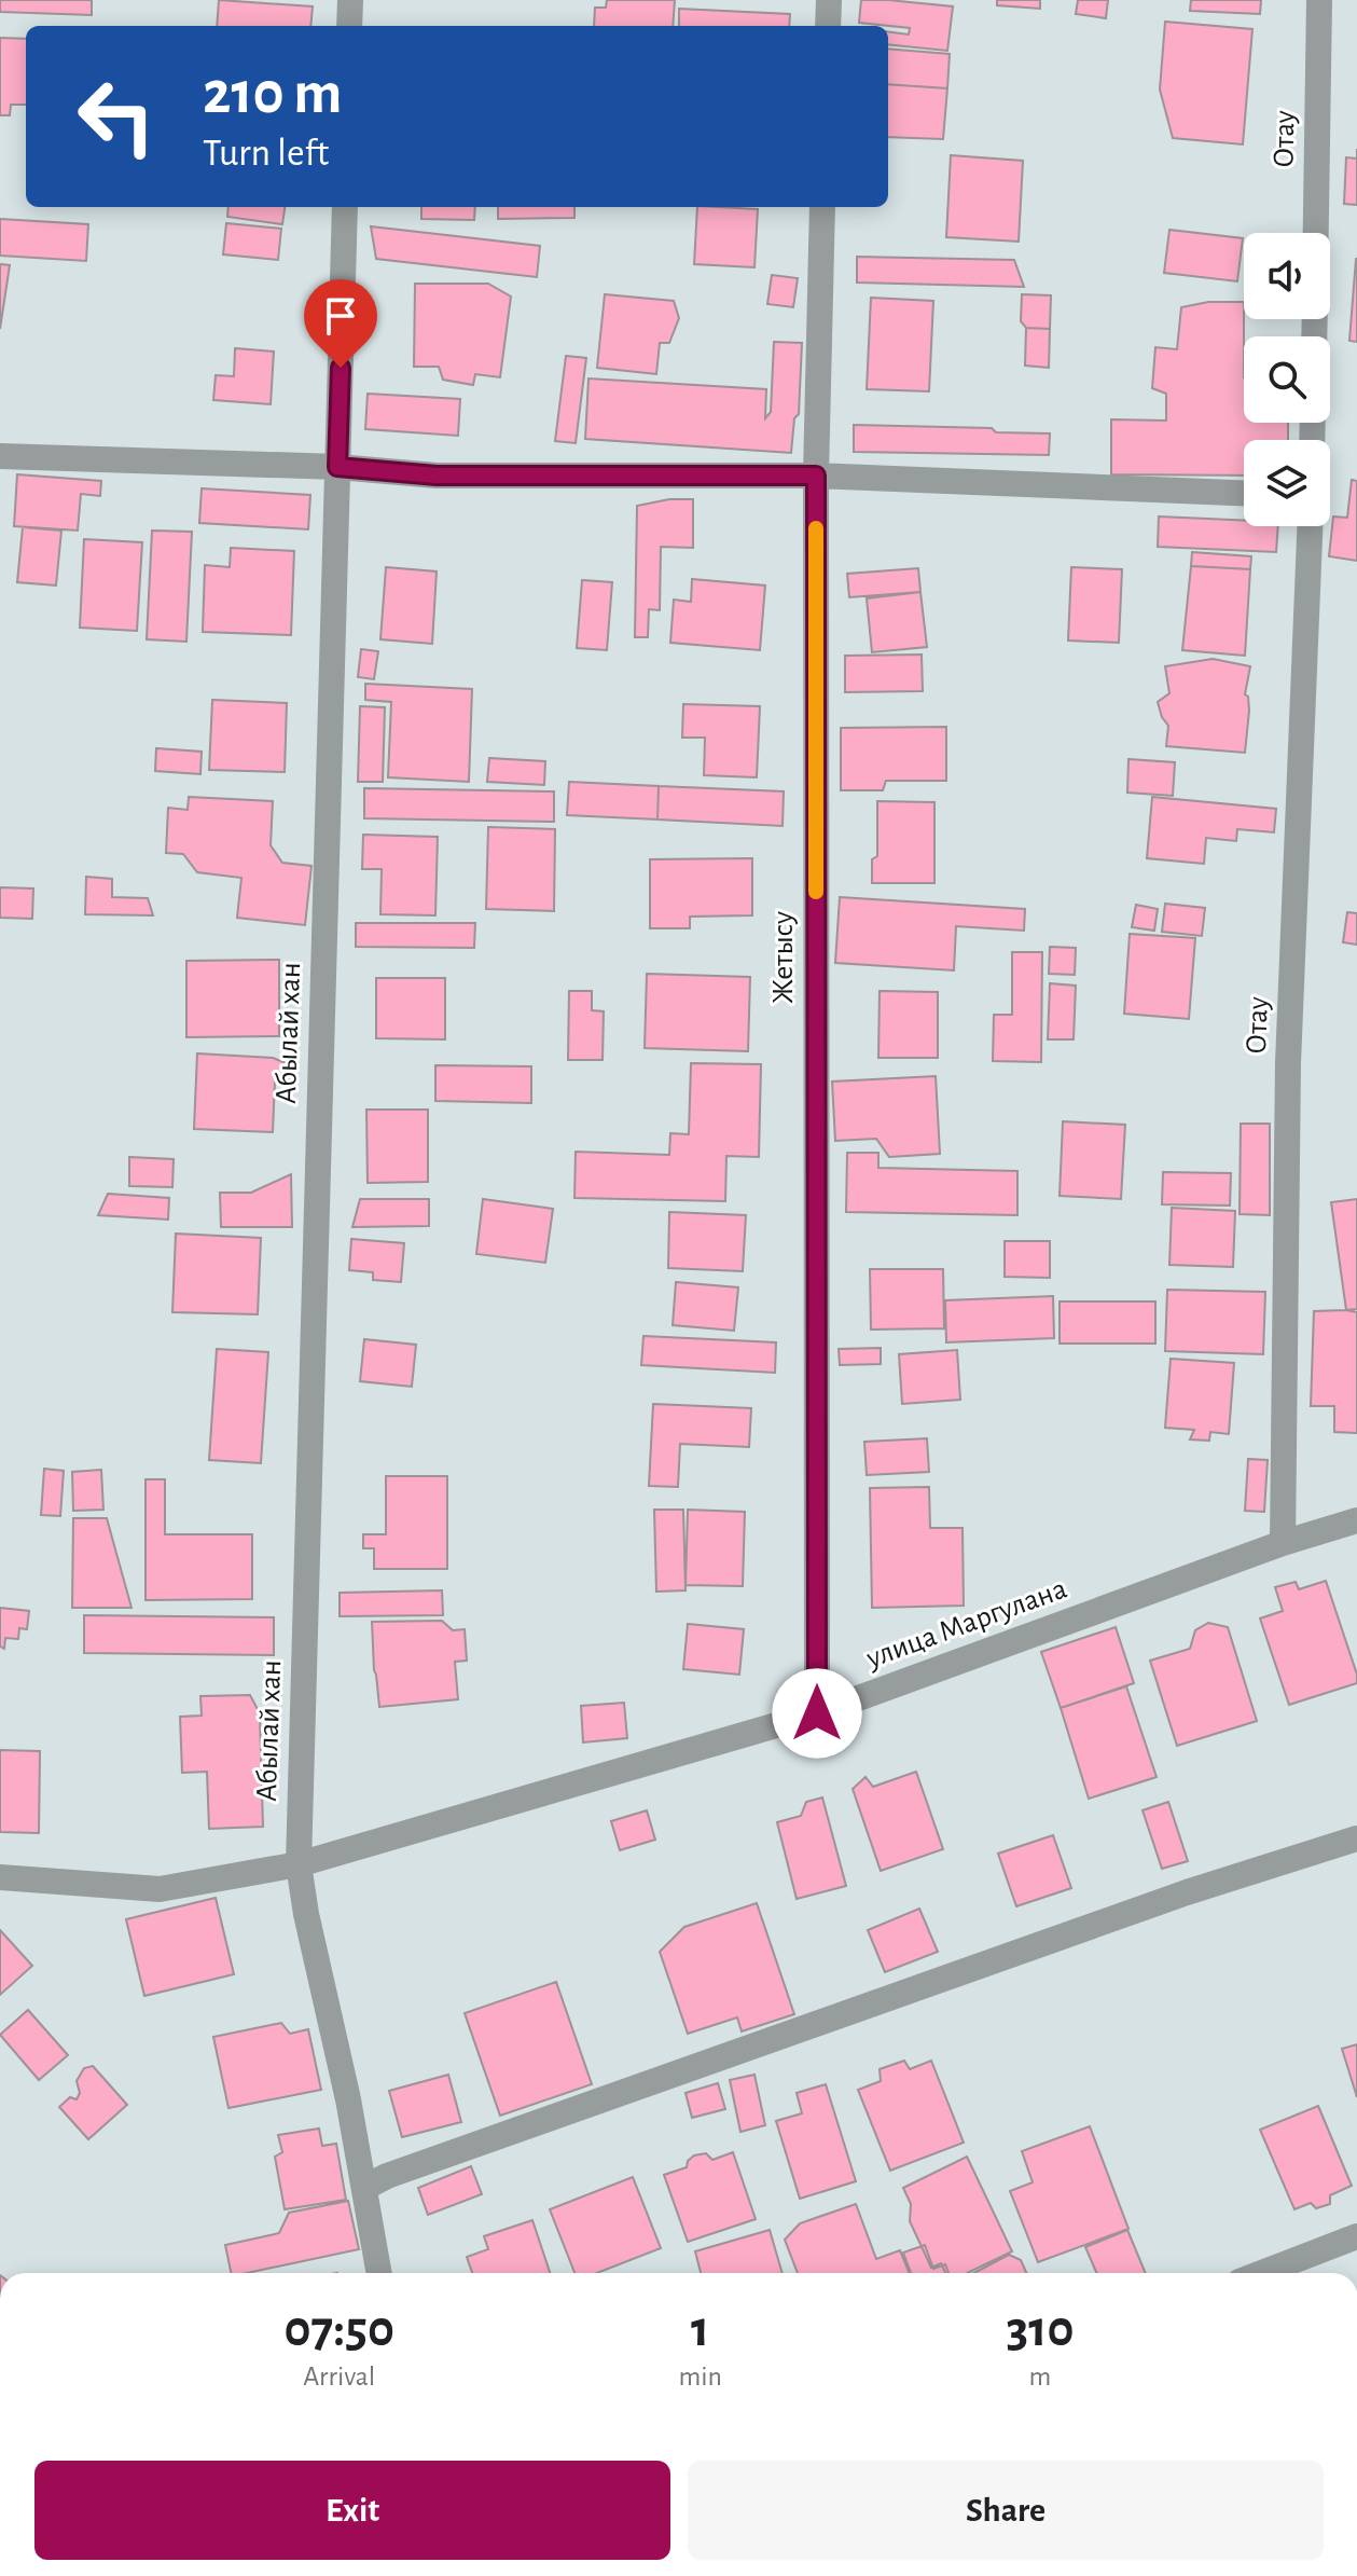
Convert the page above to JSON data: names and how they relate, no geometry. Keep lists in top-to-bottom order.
{
  "streets": {
    "street": [
      "Отау",
      "Жетысу",
      "Абылай хан",
      "улица Маргулана"
    ]
  },
  "crossings": [
    ["Отау", "улица Маргулана"],
    ["Жетысу", "улица Маргулана"],
    ["Абылай хан", "улица Маргулана"]
  ],
  "page": {
    "turn": ["210 m", "Turn left"],
    "eta": [
      "07:50",
      "Arrival",
      "1",
      "min",
      "310",
      "m"
    ],
    "buttons": ["Exit", "Share"]
  }
}
